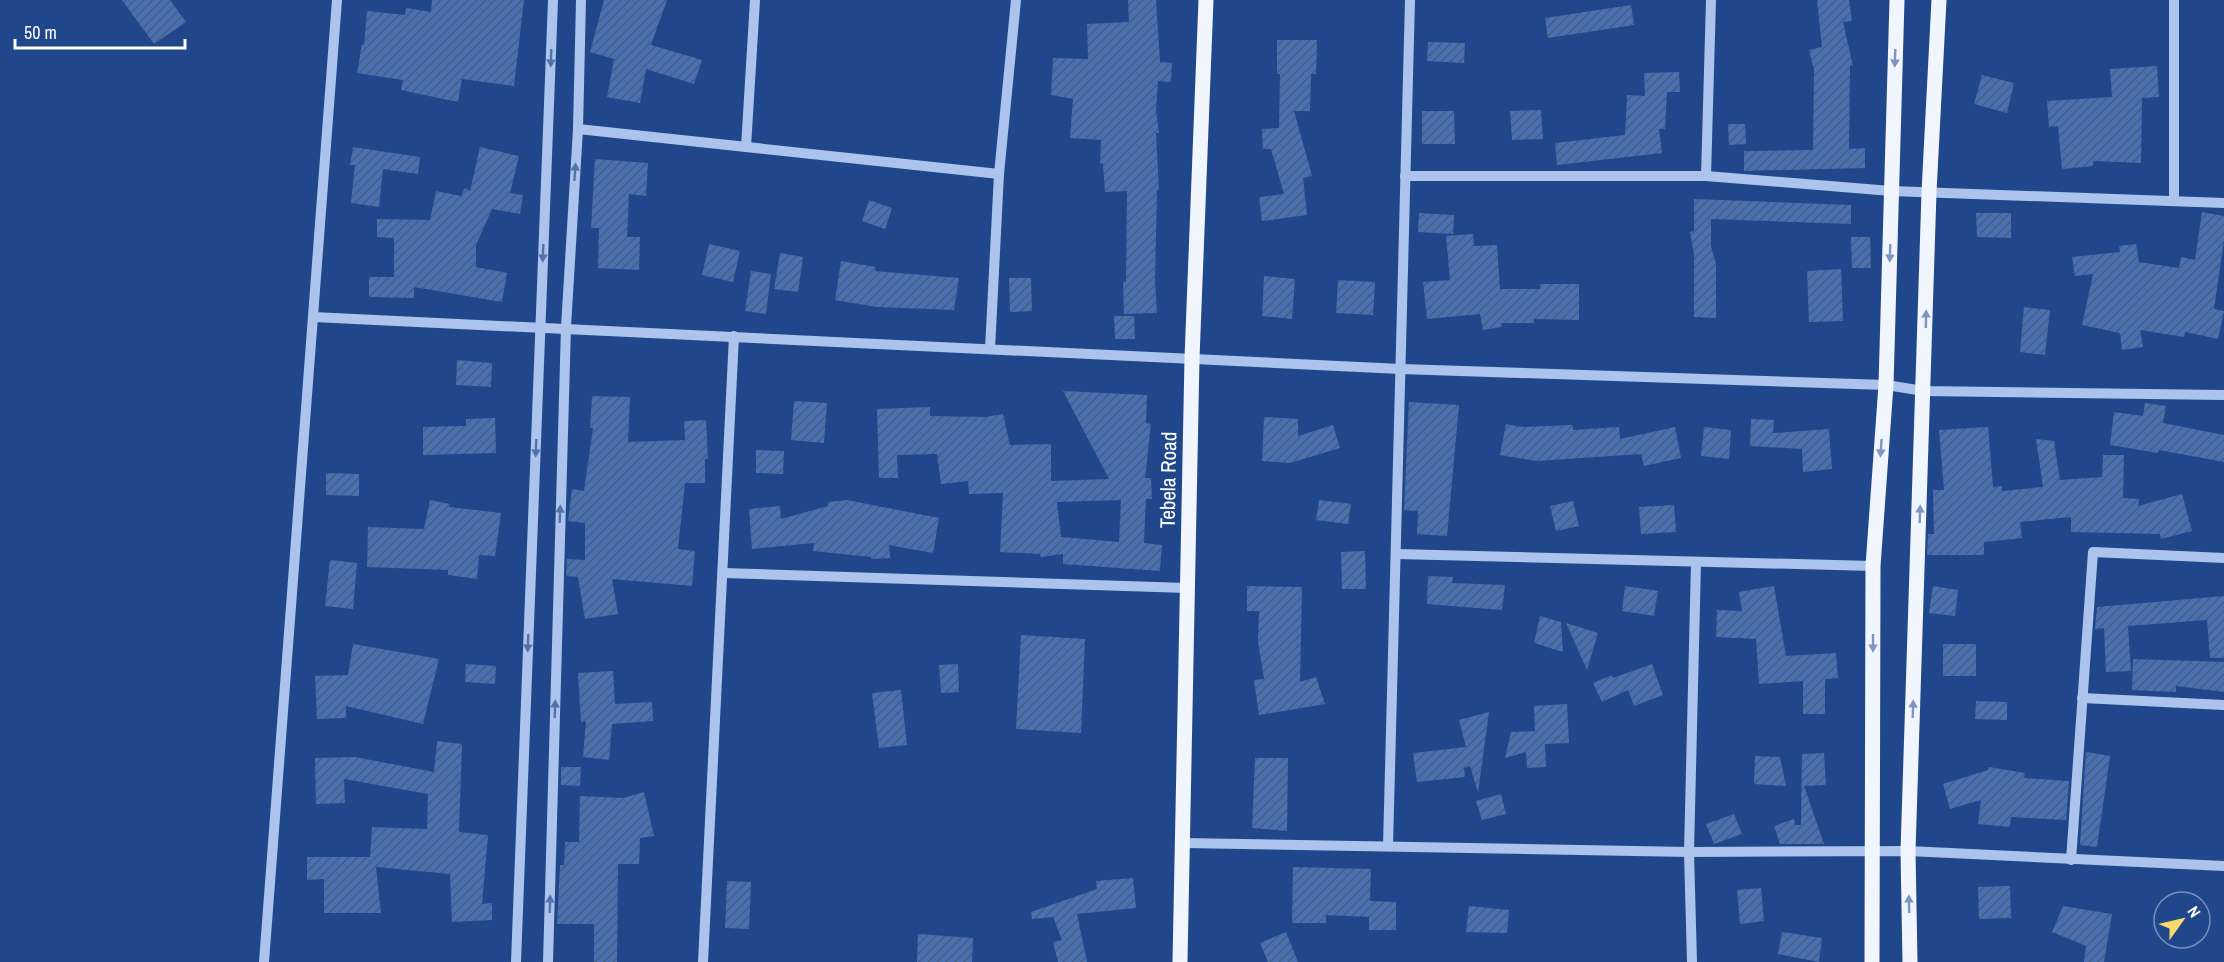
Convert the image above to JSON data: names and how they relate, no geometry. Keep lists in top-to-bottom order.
{
  "streets": {
    "main road": ["Tebela Road"]
  },
  "scale_bar": "50 m",
  "north": "top right"
}
